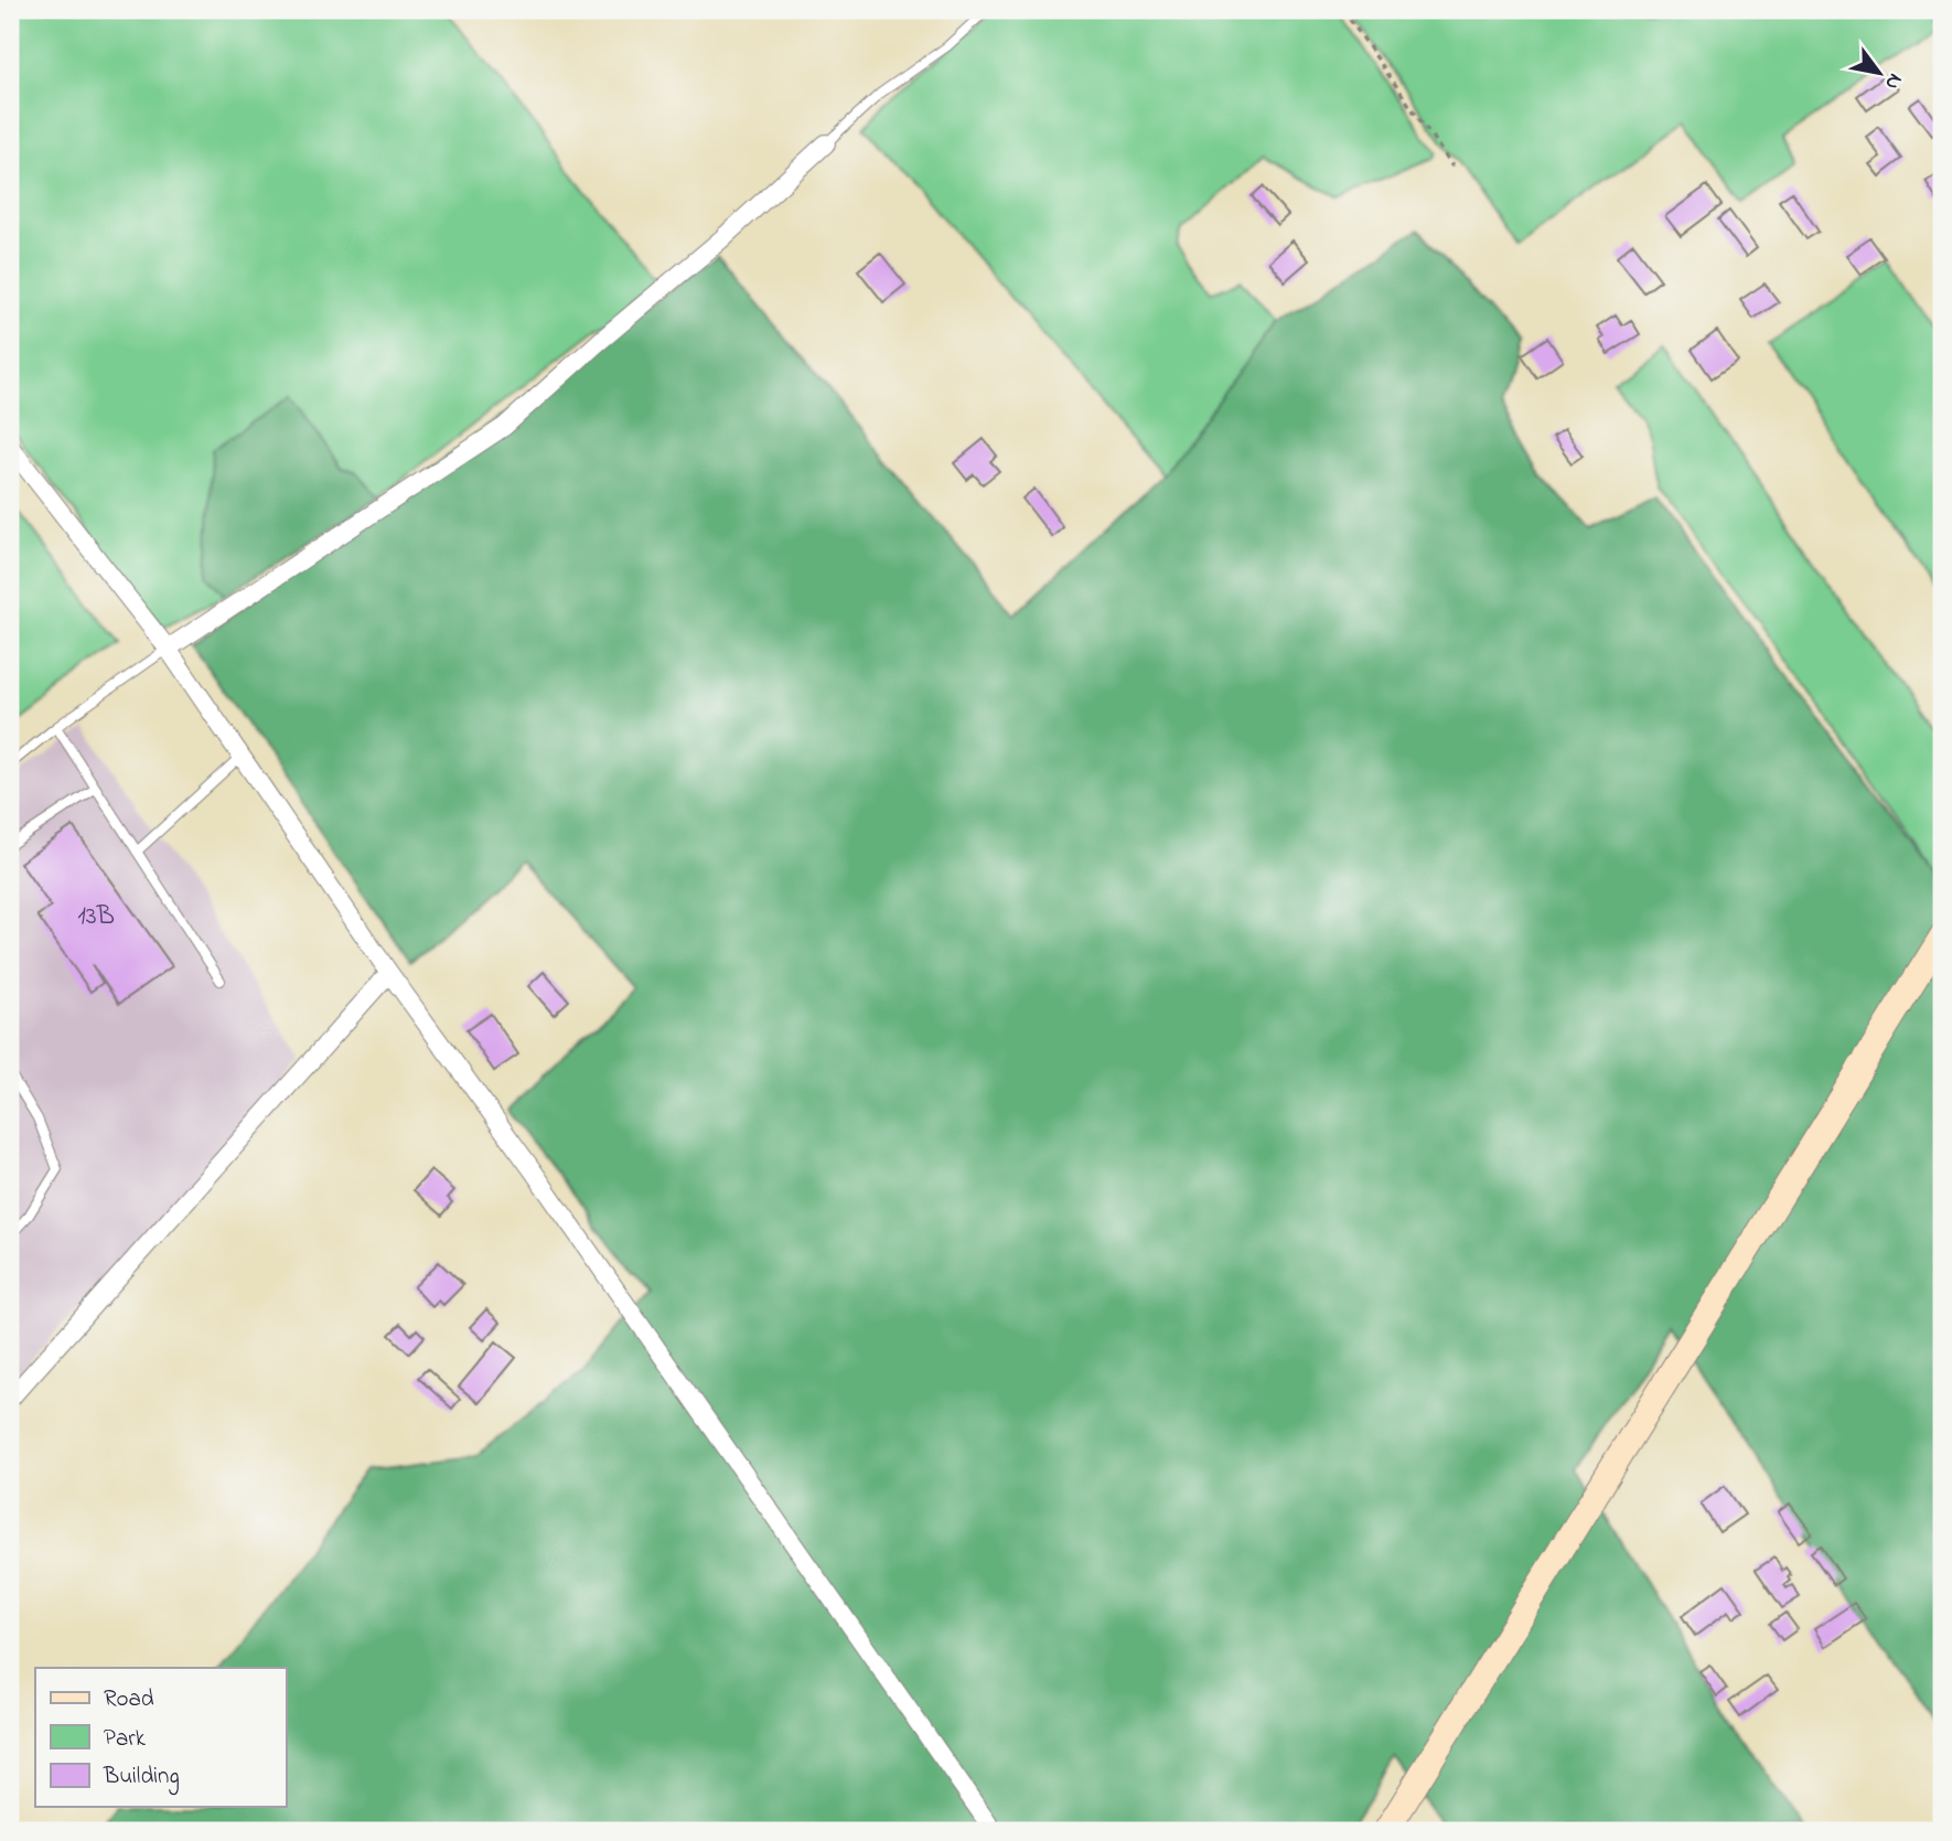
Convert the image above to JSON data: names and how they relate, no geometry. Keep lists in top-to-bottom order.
{
  "house_numbers": ["13B"],
  "legend": ["Road", "Park", "Building"],
  "north": "bottom right"
}
